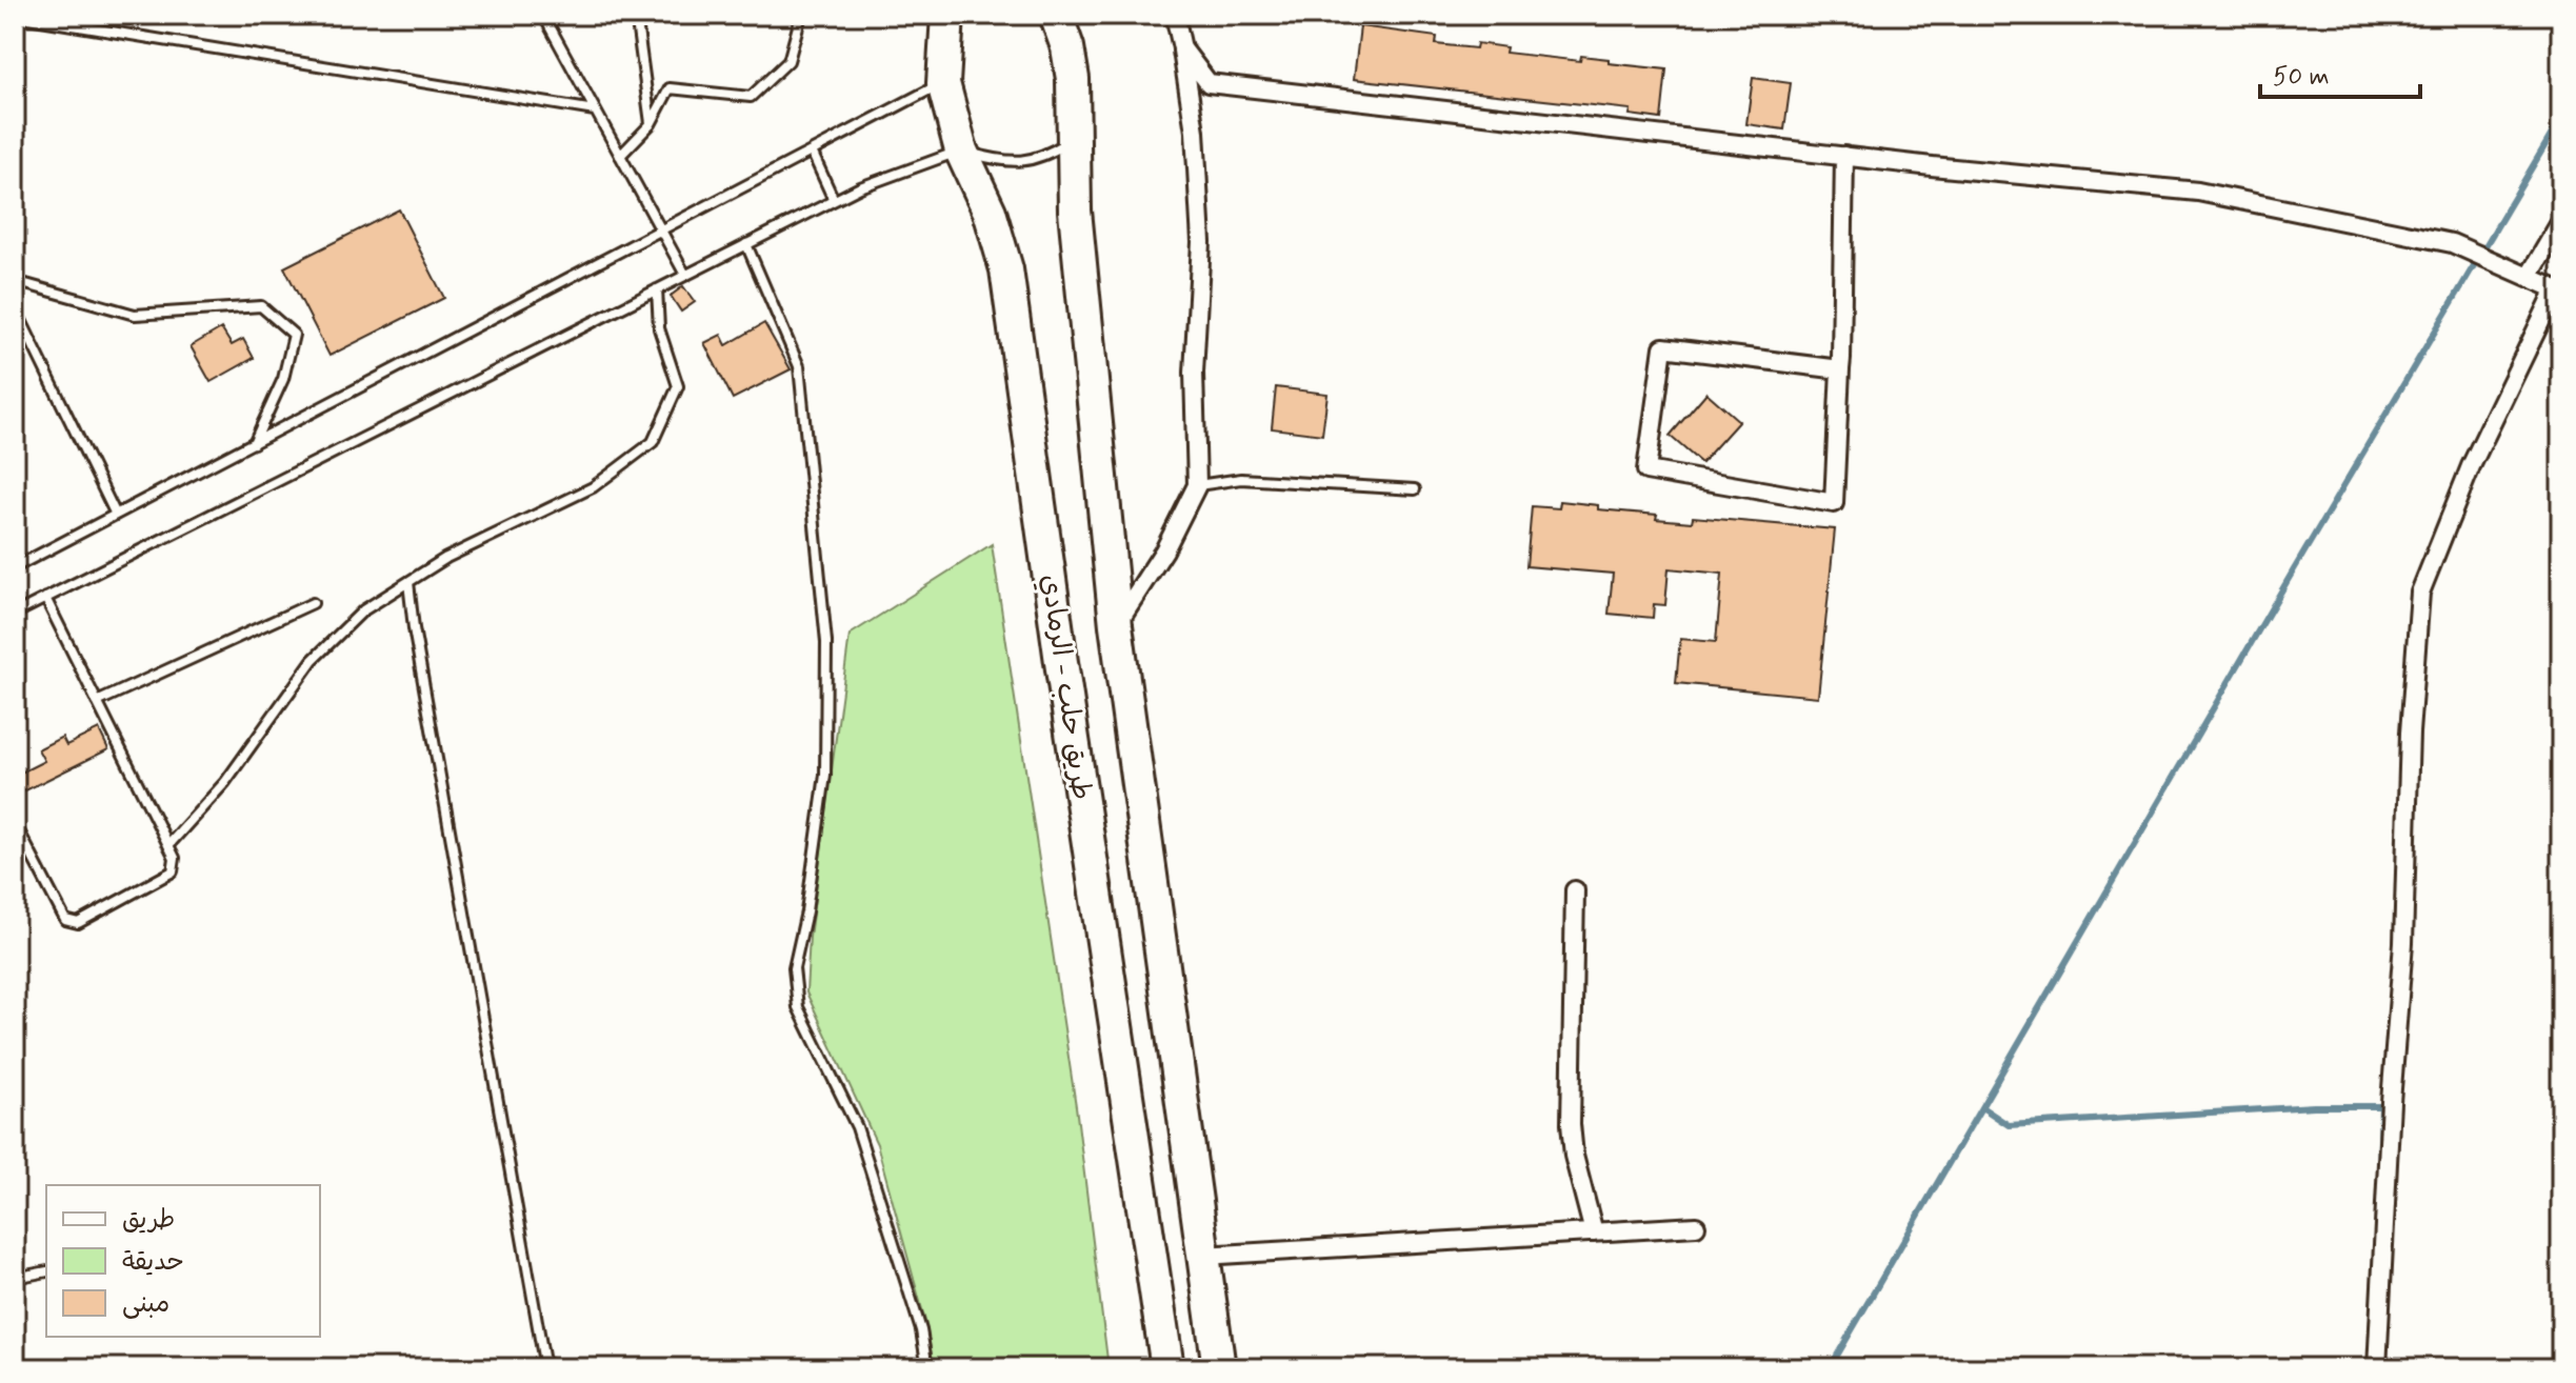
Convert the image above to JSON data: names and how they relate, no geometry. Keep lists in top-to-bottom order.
{
  "streets": {
    "highway": ["طريق حلب - الرمادي"]
  },
  "legend": ["طريق", "حديقة", "مبنى"],
  "scale_bar": "50 m"
}
